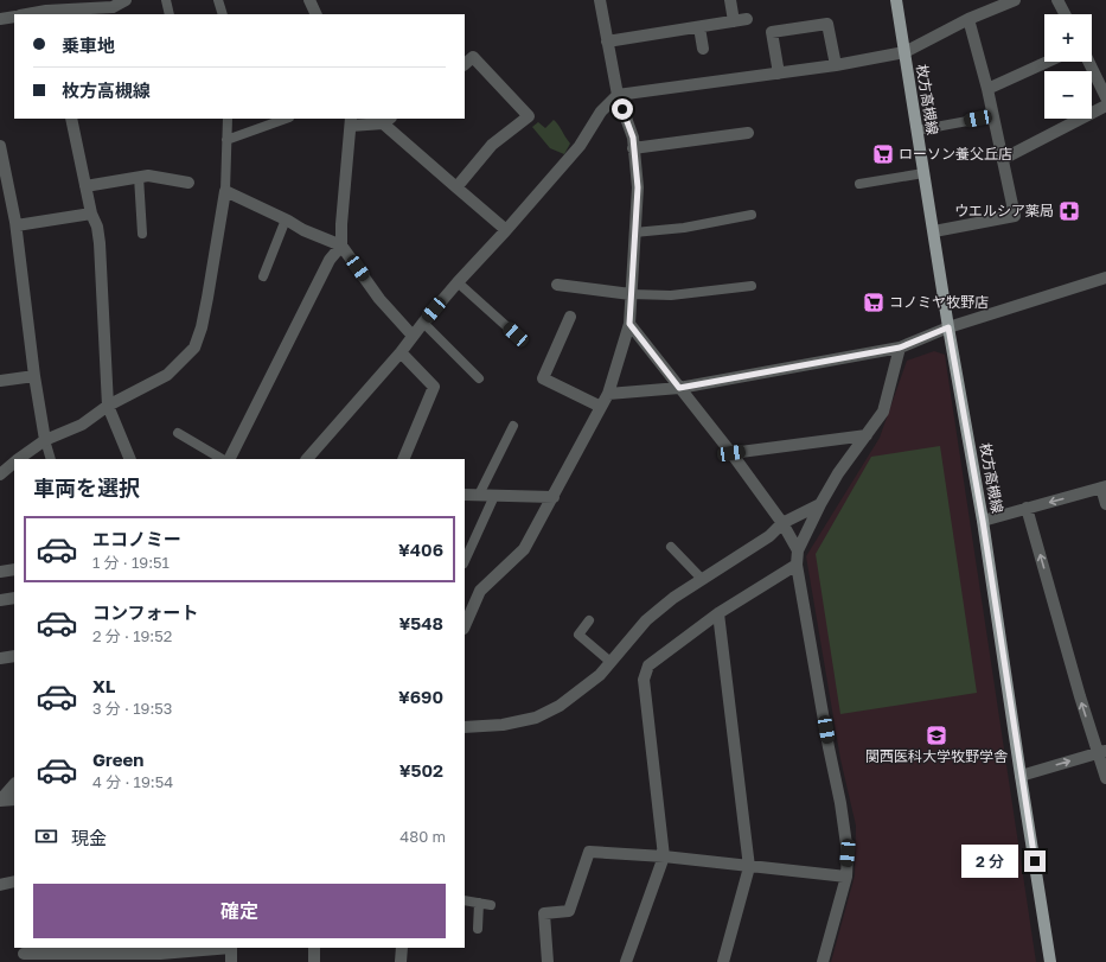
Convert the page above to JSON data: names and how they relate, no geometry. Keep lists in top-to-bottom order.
{
  "streets": {
    "main road": ["枚方高槻線"]
  },
  "places": {
    "supermarket": ["ローソン養父丘店", "コノミヤ牧野店"],
    "pharmacy": ["ウエルシア薬局"],
    "school or university": ["関西医科大学牧野学舎"]
  },
  "page": {
    "map_buttons": ["+", "−"],
    "banner": ["乗車地", "枚方高槻線"],
    "heading": "車両を選択",
    "list": [
      {
        "name": "エコノミー",
        "note": "1 分 · 19:51",
        "value": "¥406"
      },
      {
        "name": "コンフォート",
        "note": "2 分 · 19:52",
        "value": "¥548"
      },
      {
        "name": "XL",
        "note": "3 分 · 19:53",
        "value": "¥690"
      },
      {
        "name": "Green",
        "note": "4 分 · 19:54",
        "value": "¥502"
      }
    ],
    "pay": ["現金", "480 m"],
    "bubble": "2 分",
    "buttons": "確定"
  }
}
